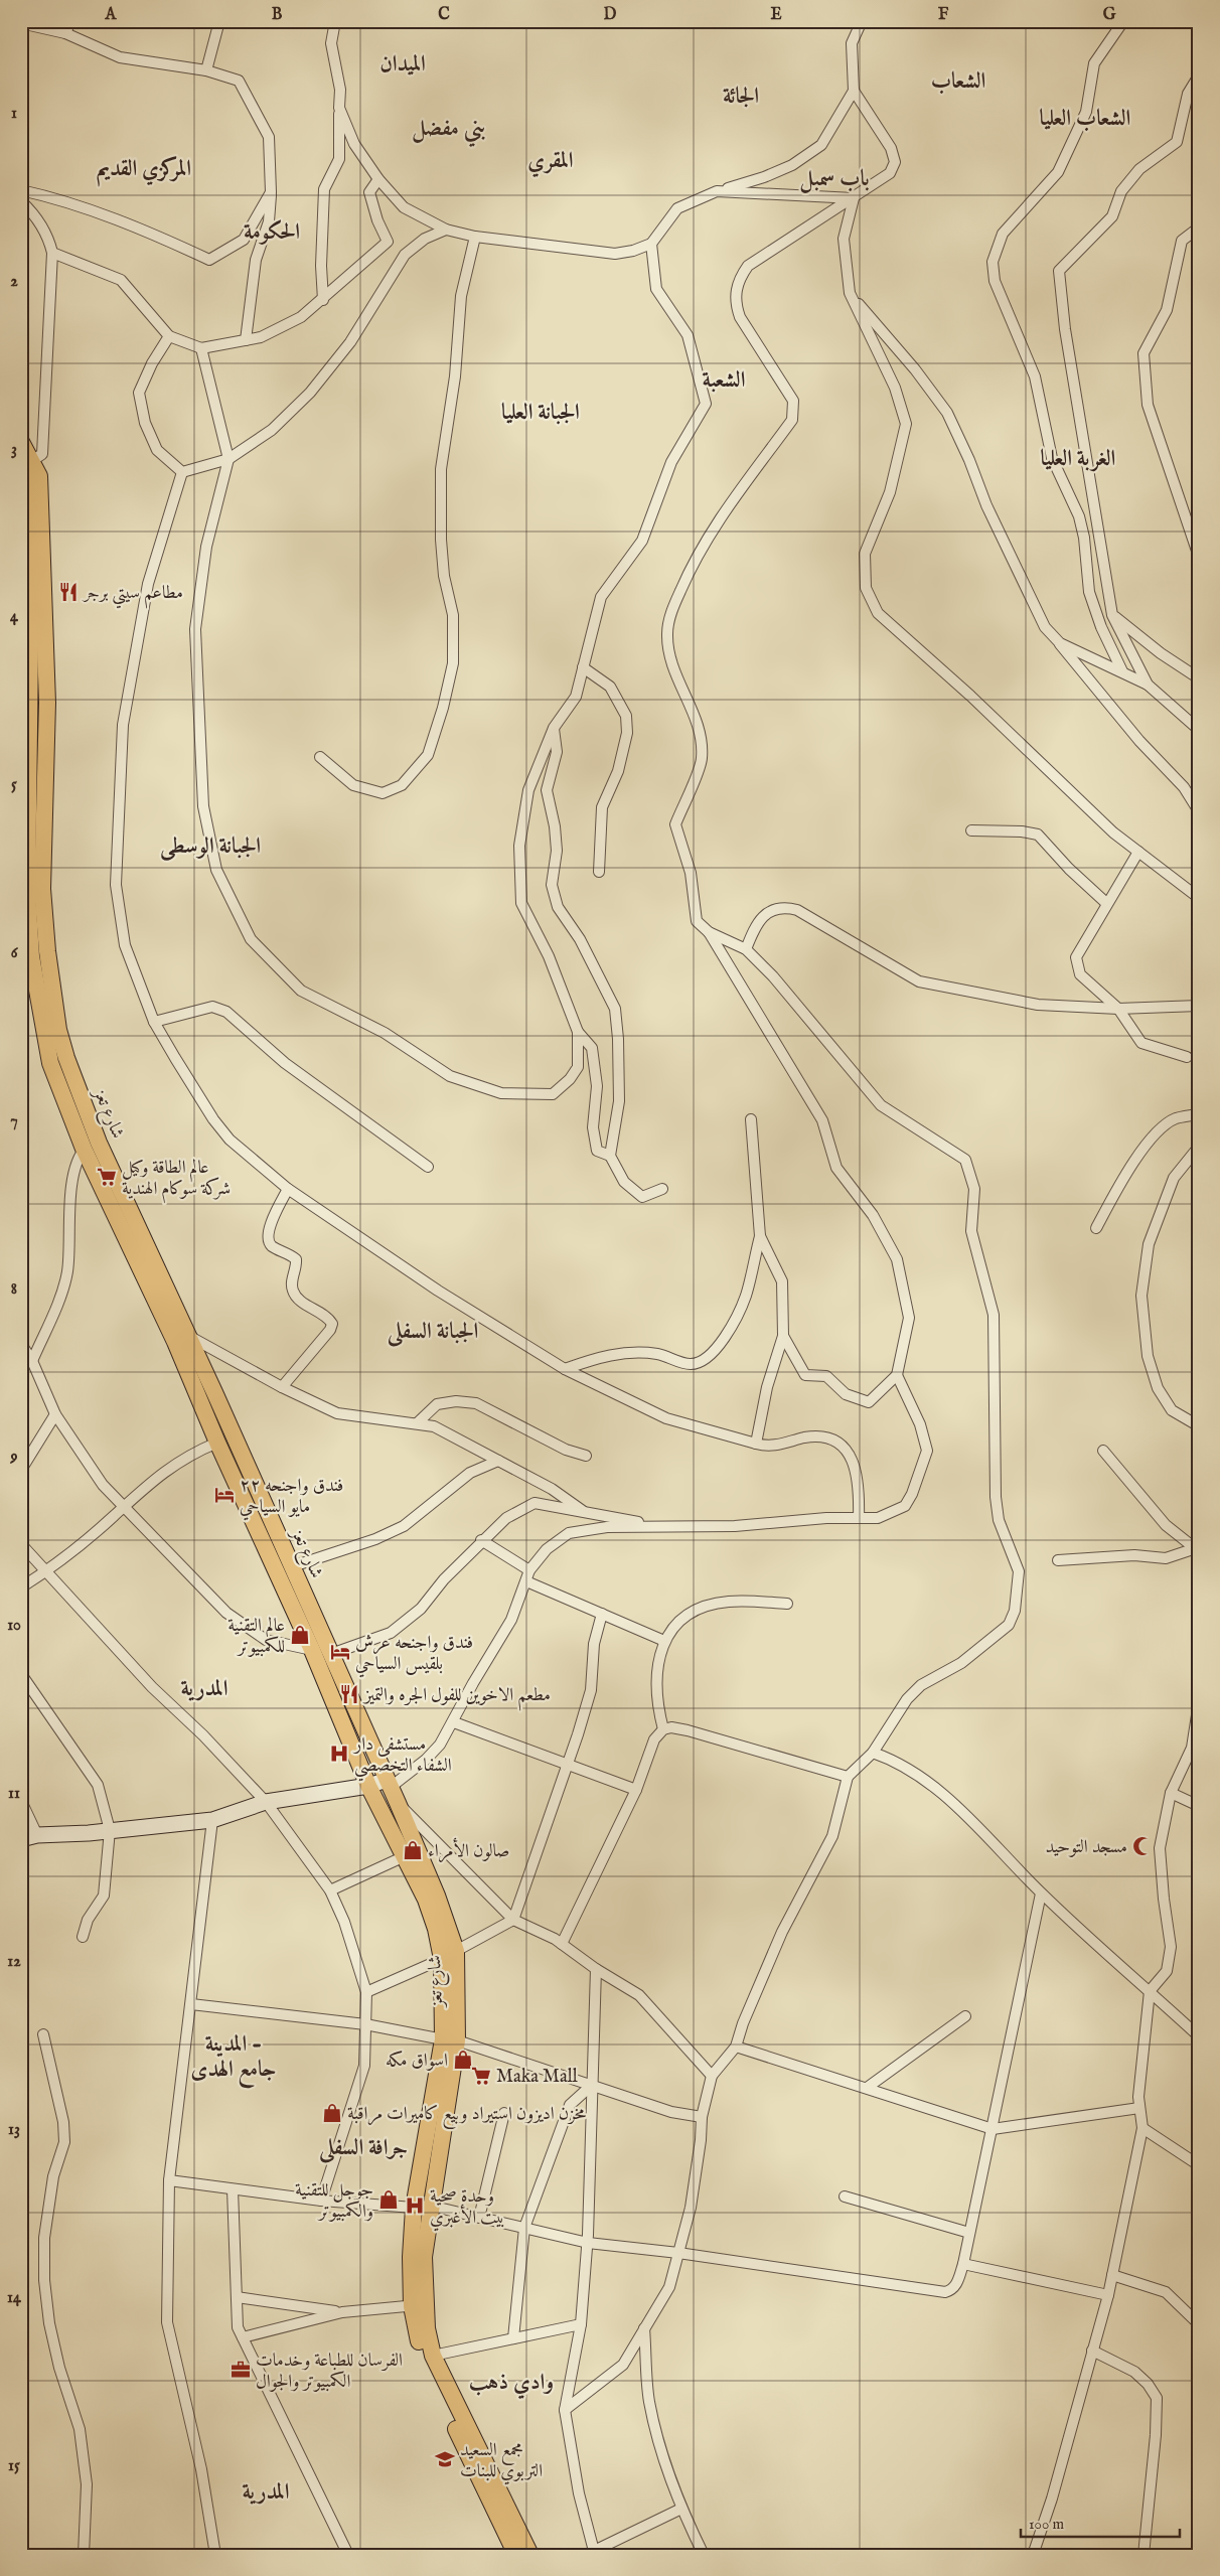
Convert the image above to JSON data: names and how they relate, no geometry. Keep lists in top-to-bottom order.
{
  "streets": {
    "main road": ["شارع تعز"]
  },
  "districts": [
    "الميدان",
    "الشعاب",
    "الجائة",
    "الشعاب العليا",
    "بني مفضل",
    "المقري",
    "المركزي القديم",
    "باب سمبل",
    "الحكومة",
    "الشعبة",
    "الجبانة العليا",
    "الغربة العليا",
    "الجبانة الوسطى",
    "الجبانة السفلى",
    "المدرية",
    "المدينة - جامع الهدى",
    "جرافة السفلى",
    "وادي ذهب",
    "المدرية"
  ],
  "places": {
    "restaurant": ["مطاعم سيتي برجر", "مطعم الاخوين للفول الجره والتميز"],
    "supermarket": ["عالم الطاقة وكيل شركة سوكام الهندية", "Maka Mall"],
    "hotel": ["فندق واجنحه ٢٢ مايو السياحي", "فندق واجنحه عرش بلقيس السياحي"],
    "shop": [
      "عالم التقنية للكمبيوتر",
      "صالون الأمراء",
      "اسواق مكه",
      "مخزن اديزون استيراد وبيع كاميرات مراقبة",
      "جوجل للتقنية والكمبيوتر"
    ],
    "hospital": ["مستشفى دار الشفاء التخصصي", "وحدة صحية بيت الأغبري"],
    "mosque": ["مسجد التوحيد"],
    "office": ["الفرسان للطباعة وخدمات الكمبيوتر والجوال"],
    "school or university": ["مجمع السعيد التربوي للبنات"]
  },
  "scale_bar": "100 m",
  "grid": {
    "columns": [
      "A",
      "B",
      "C",
      "D",
      "E",
      "F",
      "G"
    ],
    "rows": [
      "1",
      "2",
      "3",
      "4",
      "5",
      "6",
      "7",
      "8",
      "9",
      "10",
      "11",
      "12",
      "13",
      "14",
      "15"
    ]
  }
}
